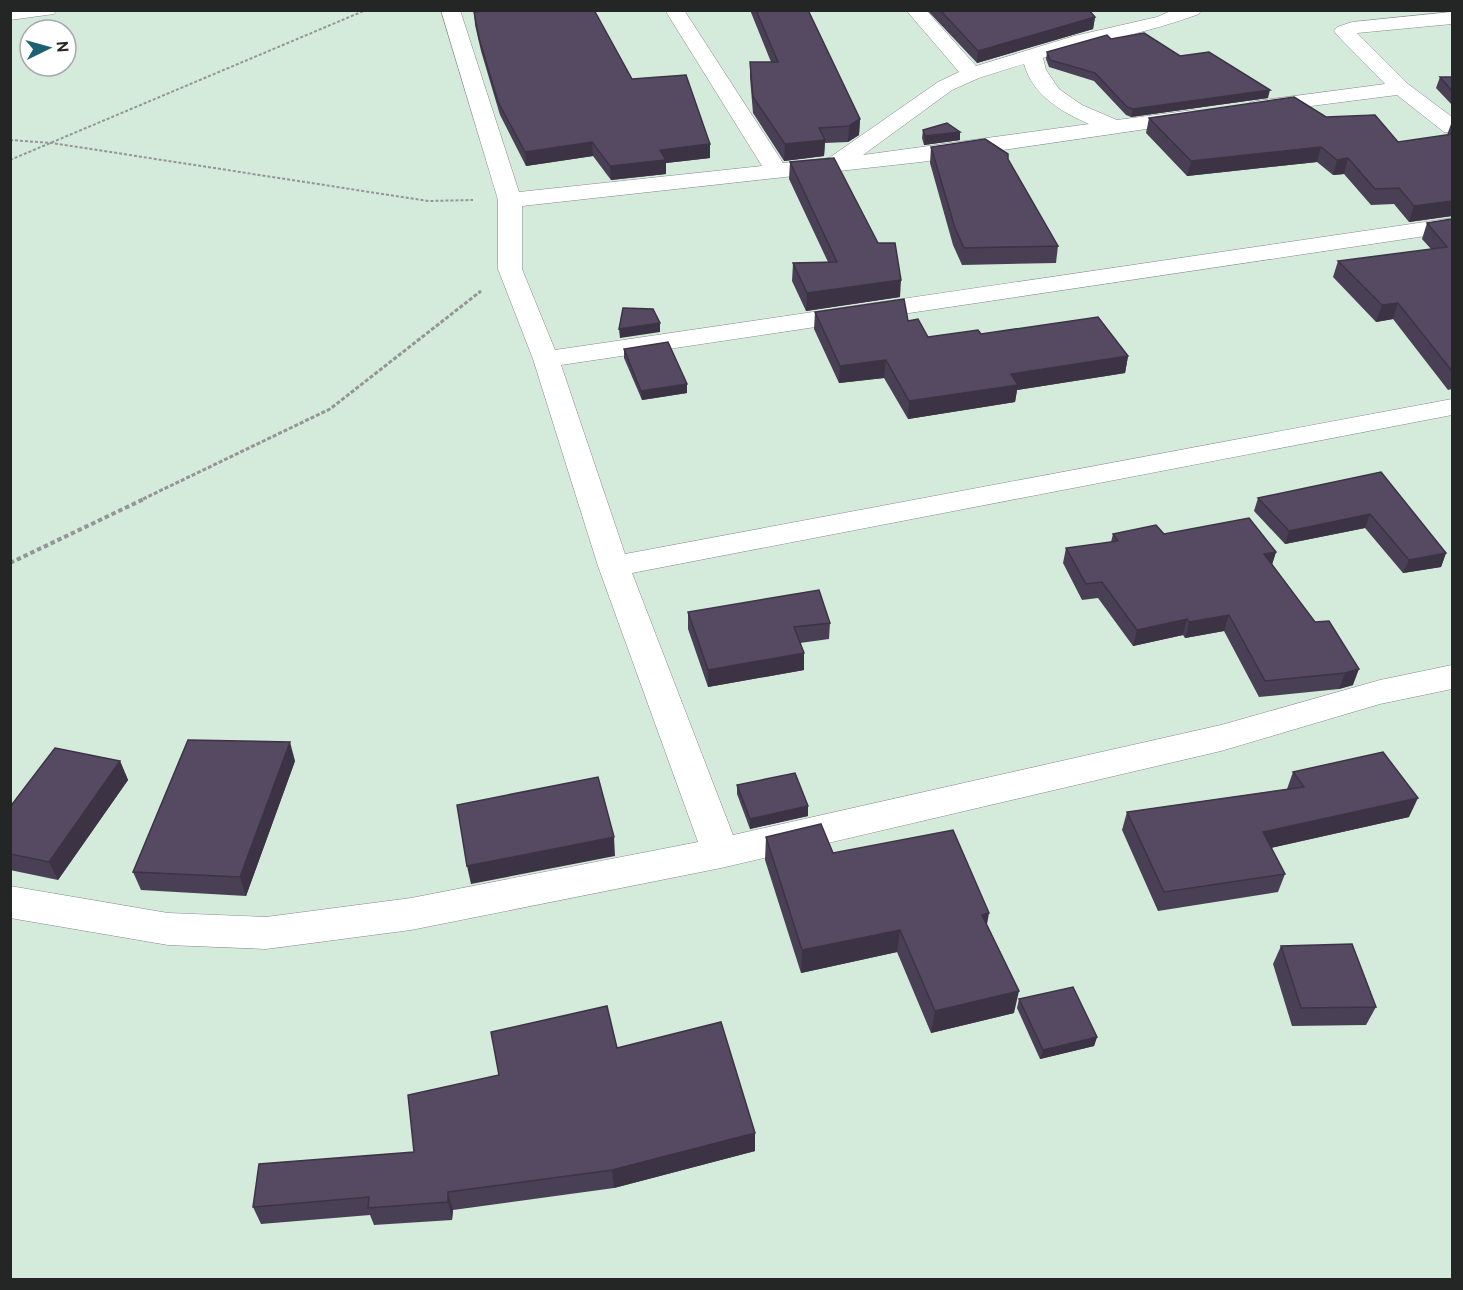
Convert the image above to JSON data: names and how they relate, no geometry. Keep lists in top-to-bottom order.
{
  "north": "right"
}
